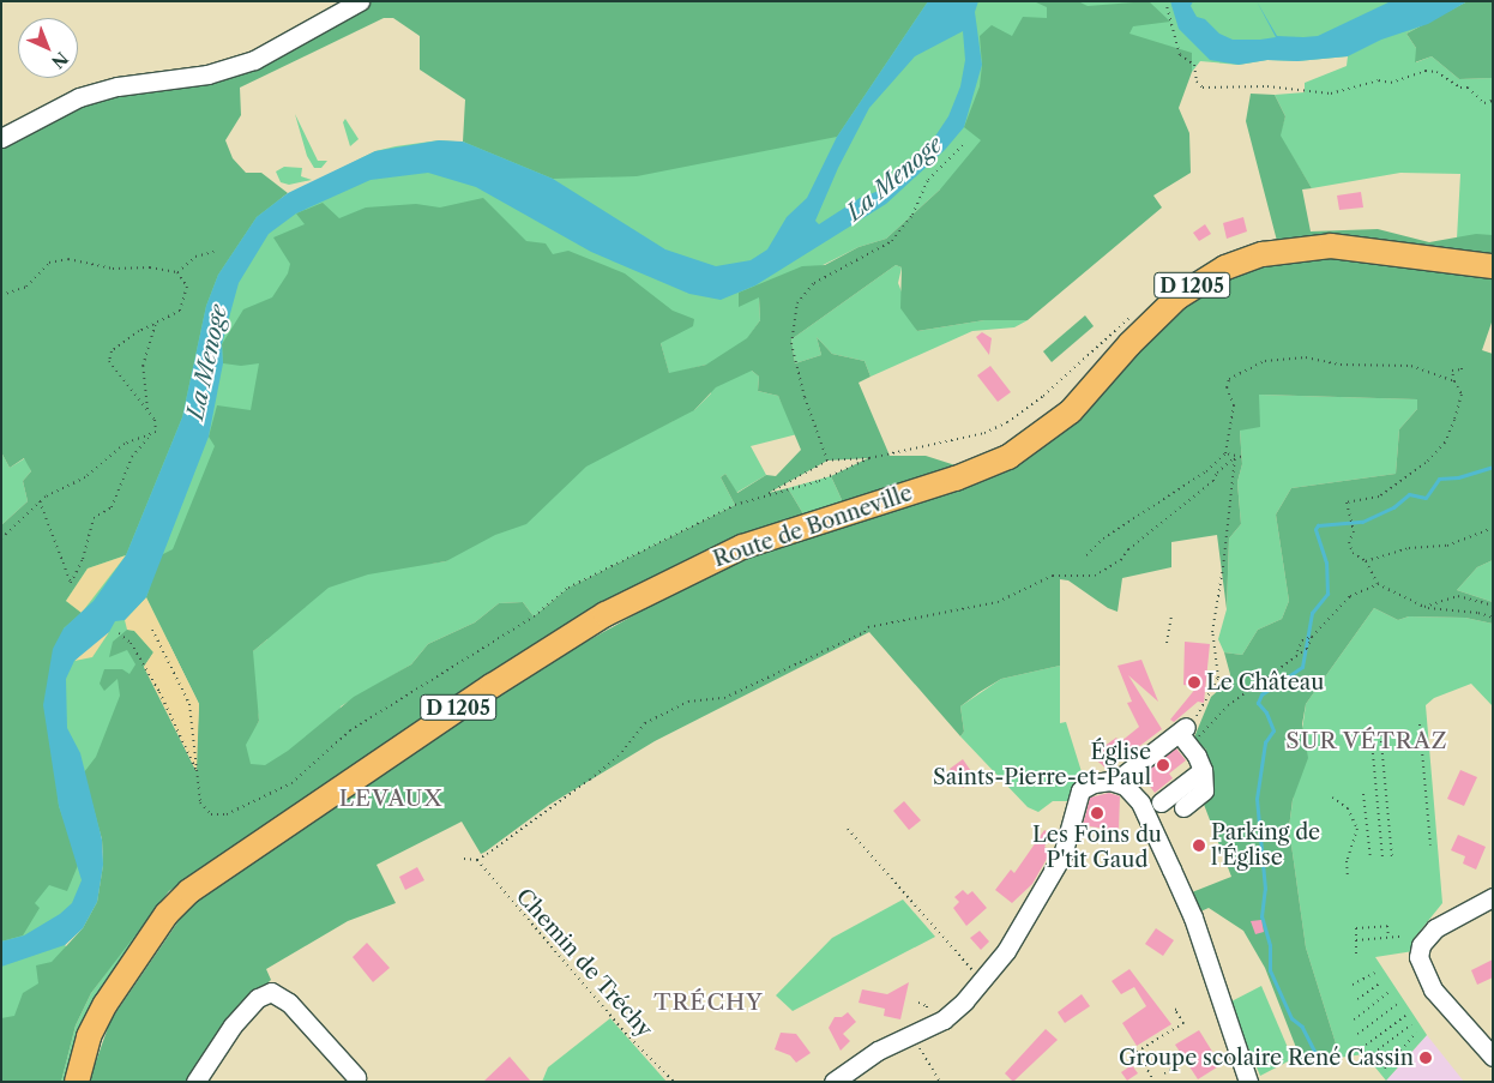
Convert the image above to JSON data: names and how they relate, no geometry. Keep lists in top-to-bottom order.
{
  "streets": {
    "main road": ["D 1205", "Route de Bonneville"],
    "path": ["Chemin de Tréchy"]
  },
  "districts": ["SUR VÉTRAZ", "LEVAUX", "TRÉCHY"],
  "water": ["La Menoge"],
  "places": [
    "Le Château",
    "Église Saints-Pierre-et-Paul",
    "Les Foins du P'tit Gaud",
    "Parking de l'Église",
    "Groupe scolaire René Cassin"
  ],
  "north": "bottom right"
}
